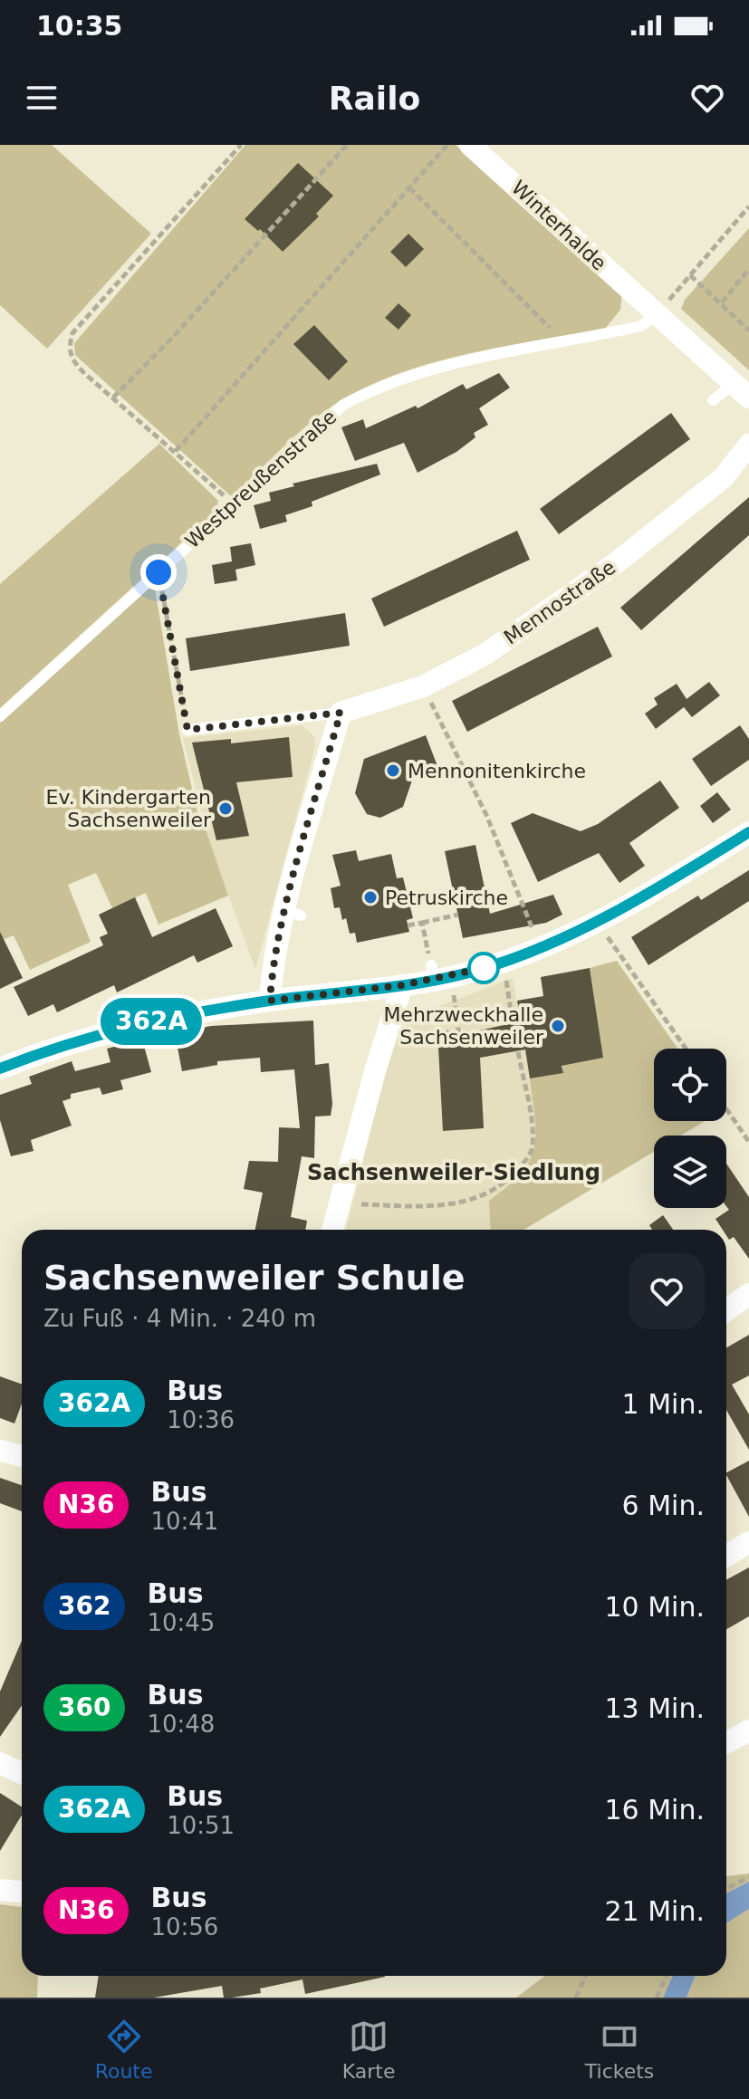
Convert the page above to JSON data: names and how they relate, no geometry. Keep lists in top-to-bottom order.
{
  "streets": {
    "street": ["Winterhalde", "Mennostraße"],
    "lane": ["Westpreußenstraße"]
  },
  "crossings": [
    ["Winterhalde", "Westpreußenstraße"]
  ],
  "districts": ["Sachsenweiler-Siedlung"],
  "places": [
    "Mennonitenkirche",
    "Ev. Kindergarten Sachsenweiler",
    "Petruskirche",
    "Mehrzweckhalle Sachsenweiler"
  ],
  "lines": ["bus line 362A"],
  "page": {
    "status": "10:35",
    "header": "Railo",
    "on_map": "362A",
    "heading": ["Sachsenweiler Schule", "Zu Fuß · 4 Min. · 240 m"],
    "list": [
      {
        "mark": "362A",
        "name": "Bus",
        "note": "10:36",
        "value": "1 Min."
      },
      {
        "mark": "N36",
        "name": "Bus",
        "note": "10:41",
        "value": "6 Min."
      },
      {
        "mark": "362",
        "name": "Bus",
        "note": "10:45",
        "value": "10 Min."
      },
      {
        "mark": "360",
        "name": "Bus",
        "note": "10:48",
        "value": "13 Min."
      },
      {
        "mark": "362A",
        "name": "Bus",
        "note": "10:51",
        "value": "16 Min."
      },
      {
        "mark": "N36",
        "name": "Bus",
        "note": "10:56",
        "value": "21 Min."
      }
    ],
    "tabs": ["Route", "Karte", "Tickets"]
  }
}
